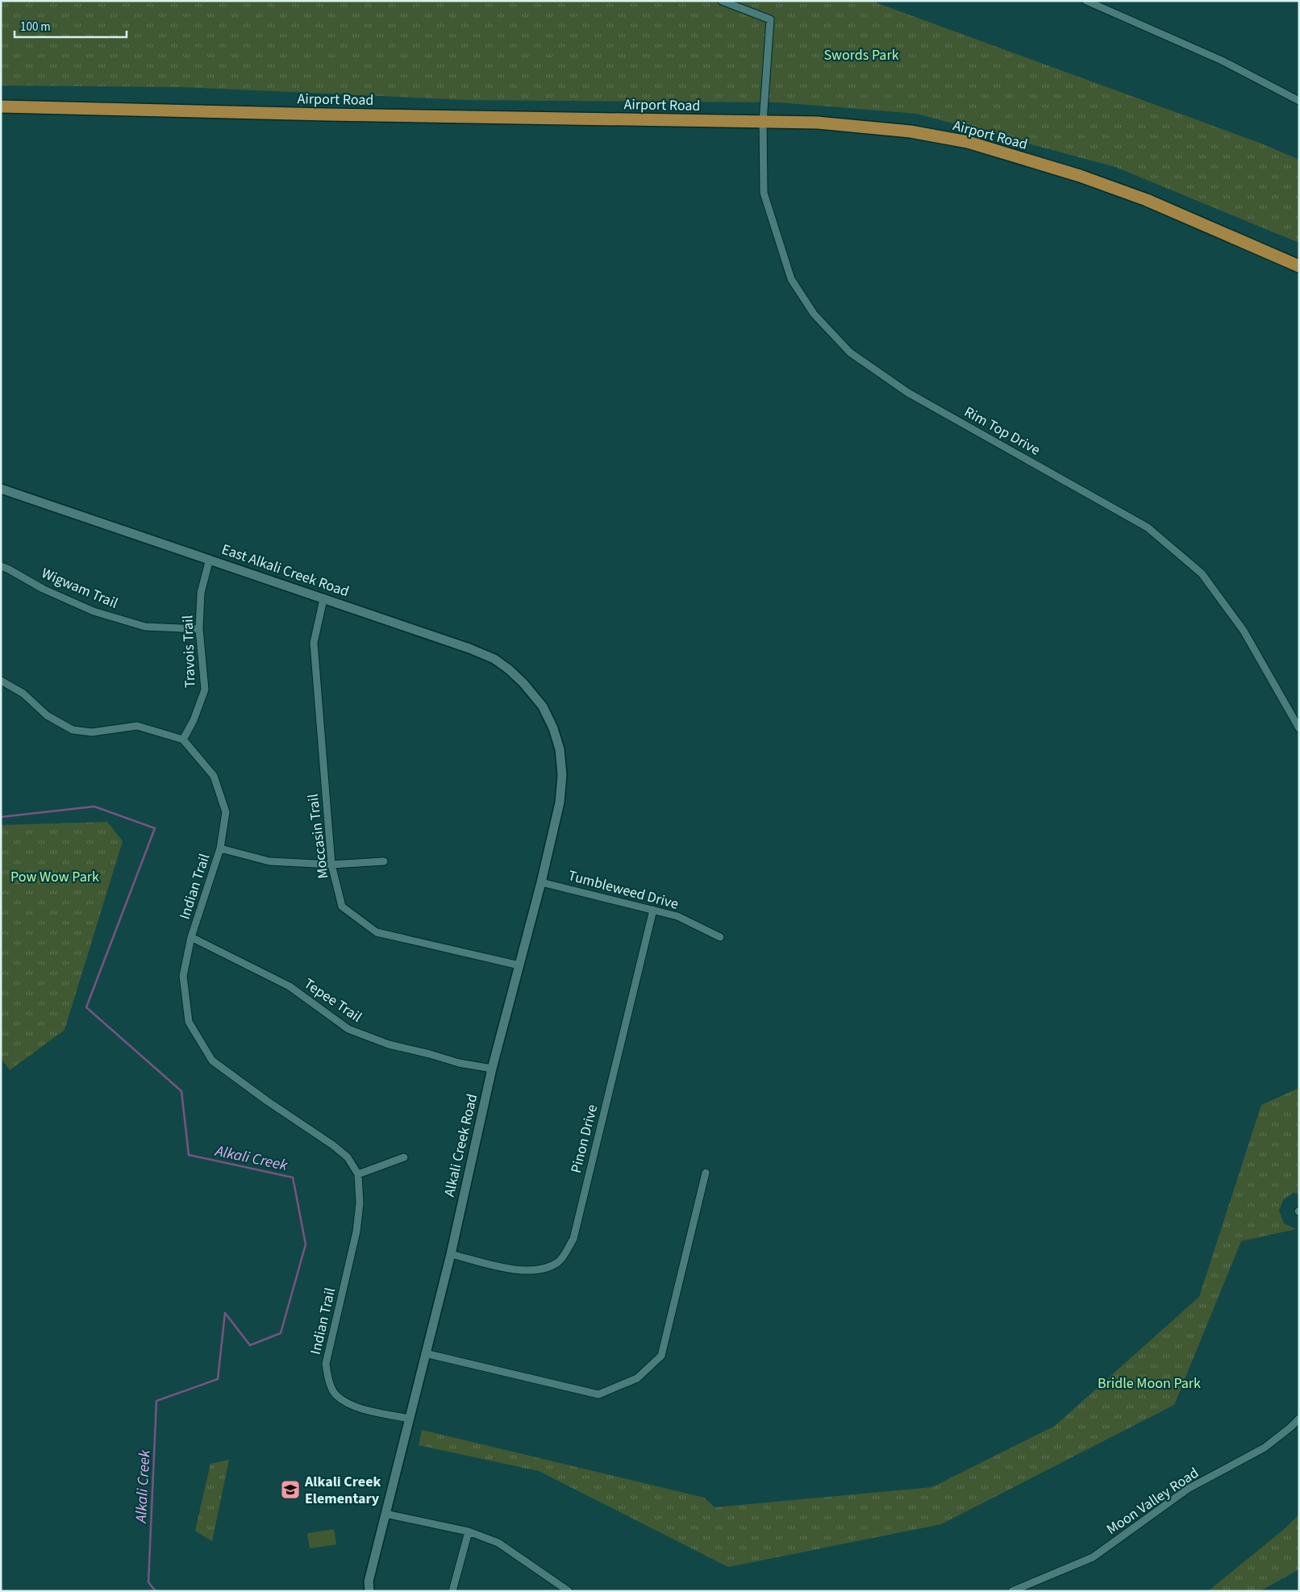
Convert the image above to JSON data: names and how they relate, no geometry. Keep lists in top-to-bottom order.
{
  "streets": {
    "highway": ["Airport Road"],
    "street": [
      "Rim Top Drive",
      "East Alkali Creek Road",
      "Wigwam Trail",
      "Travois Trail",
      "Moccasin Trail",
      "Indian Trail",
      "Tumbleweed Drive",
      "Tepee Trail",
      "Pinon Drive",
      "Alkali Creek Road",
      "Moon Valley Road"
    ]
  },
  "crossings": [
    ["Airport Road", "Rim Top Drive"],
    ["East Alkali Creek Road", "Travois Trail"],
    ["East Alkali Creek Road", "Moccasin Trail"],
    ["East Alkali Creek Road", "Alkali Creek Road"],
    ["Wigwam Trail", "Travois Trail"],
    ["Travois Trail", "Indian Trail"],
    ["Moccasin Trail", "Alkali Creek Road"],
    ["Indian Trail", "Tepee Trail"],
    ["Indian Trail", "Alkali Creek Road"],
    ["Tumbleweed Drive", "Pinon Drive"],
    ["Tumbleweed Drive", "Alkali Creek Road"],
    ["Tepee Trail", "Alkali Creek Road"],
    ["Pinon Drive", "Alkali Creek Road"]
  ],
  "water": ["Alkali Creek"],
  "parks": ["Swords Park", "Pow Wow Park", "Bridle Moon Park"],
  "places": {
    "school or university": ["Alkali Creek Elementary"]
  },
  "scale_bar": "100 m"
}
